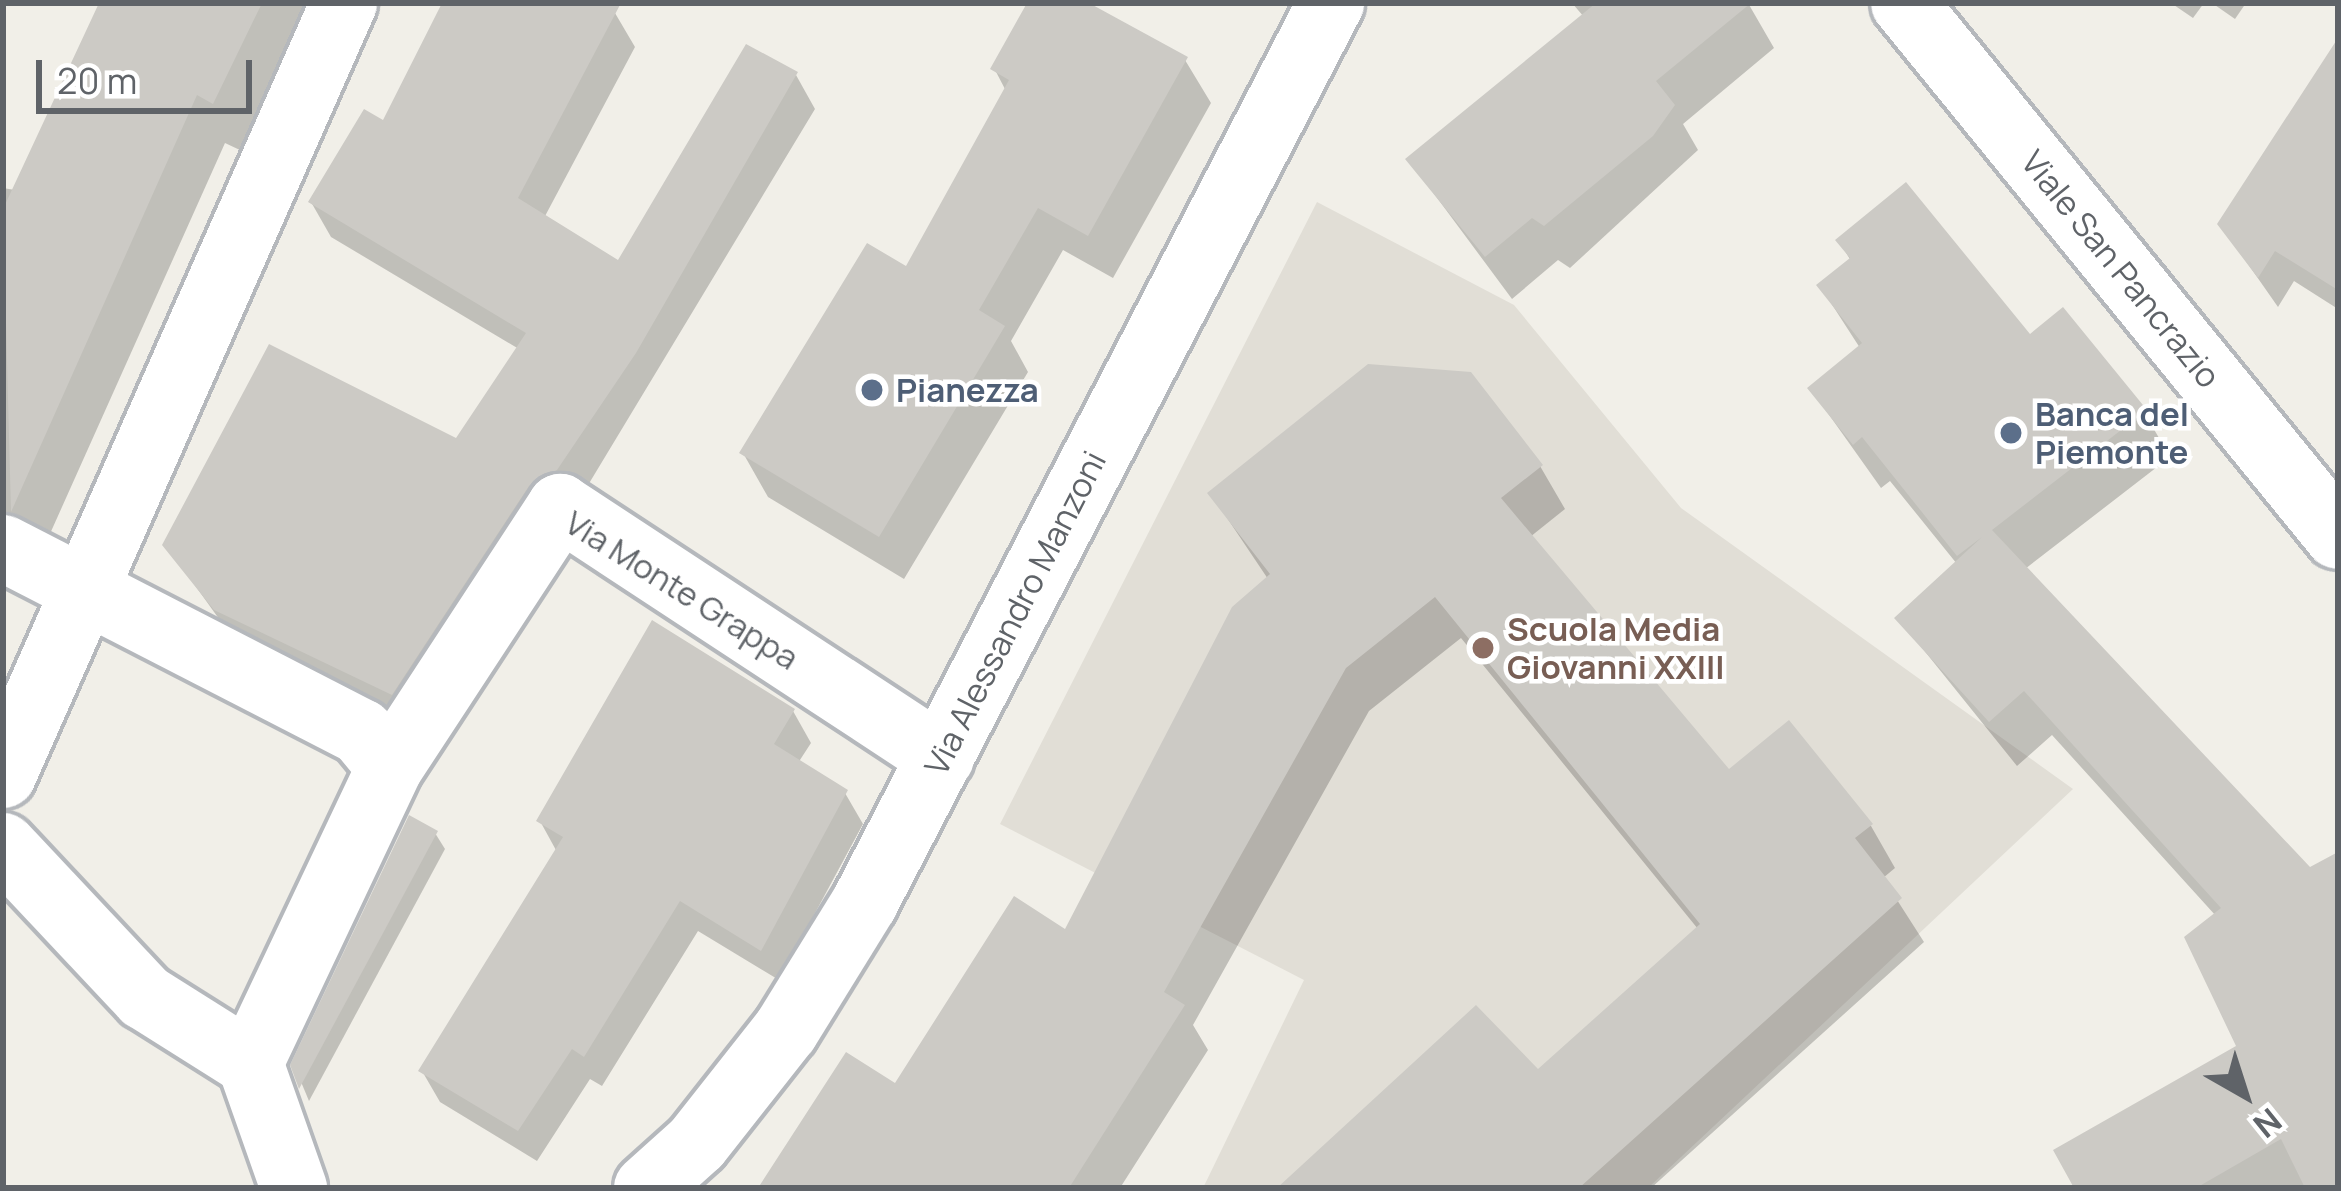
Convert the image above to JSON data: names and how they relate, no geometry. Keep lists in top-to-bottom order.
{
  "streets": {
    "street": ["Viale San Pancrazio", "Via Monte Grappa", "Via Alessandro Manzoni"]
  },
  "crossings": [
    ["Via Monte Grappa", "Via Alessandro Manzoni"]
  ],
  "places": ["Pianezza", "Banca del Piemonte", "Scuola Media Giovanni XXIII"],
  "scale_bar": "20 m",
  "north": "bottom right"
}
